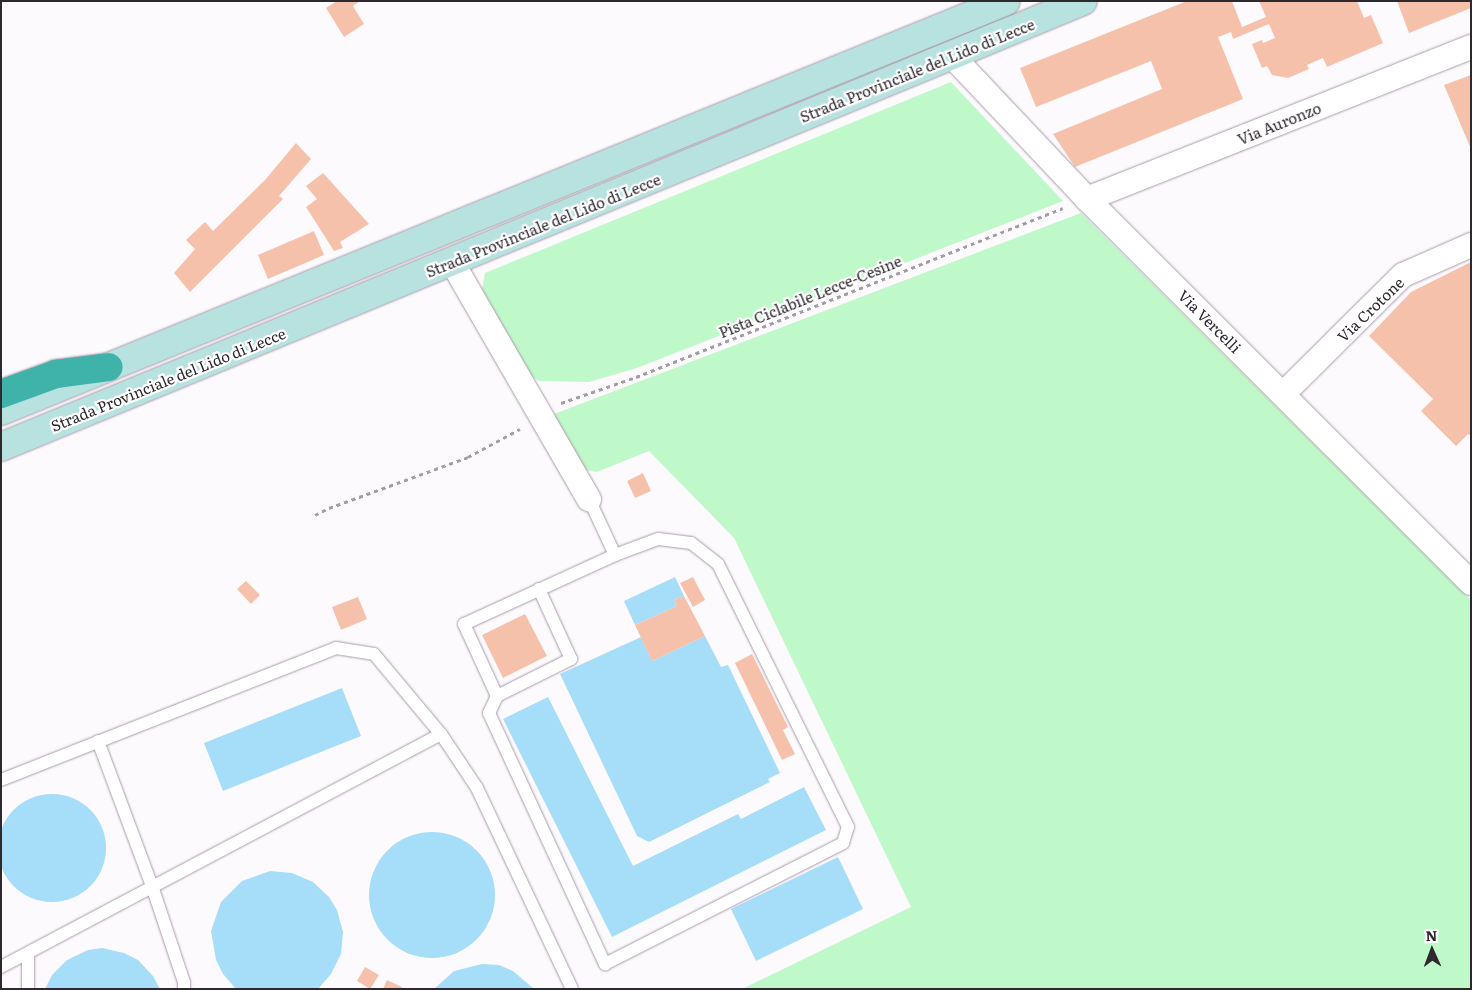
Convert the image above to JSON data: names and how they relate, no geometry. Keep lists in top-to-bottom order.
{
  "streets": {
    "main road": ["Strada Provinciale del Lido di Lecce"],
    "street": ["Via Auronzo", "Via Crotone", "Via Vercelli"],
    "path": ["Pista Ciclabile Lecce-Cesine"]
  },
  "crossings": [
    ["Strada Provinciale del Lido di Lecce", "Via Vercelli"],
    ["Via Auronzo", "Pista Ciclabile Lecce-Cesine"],
    ["Via Auronzo", "Via Vercelli"],
    ["Pista Ciclabile Lecce-Cesine", "Via Vercelli"],
    ["Via Crotone", "Via Vercelli"]
  ],
  "north": "top"
}
